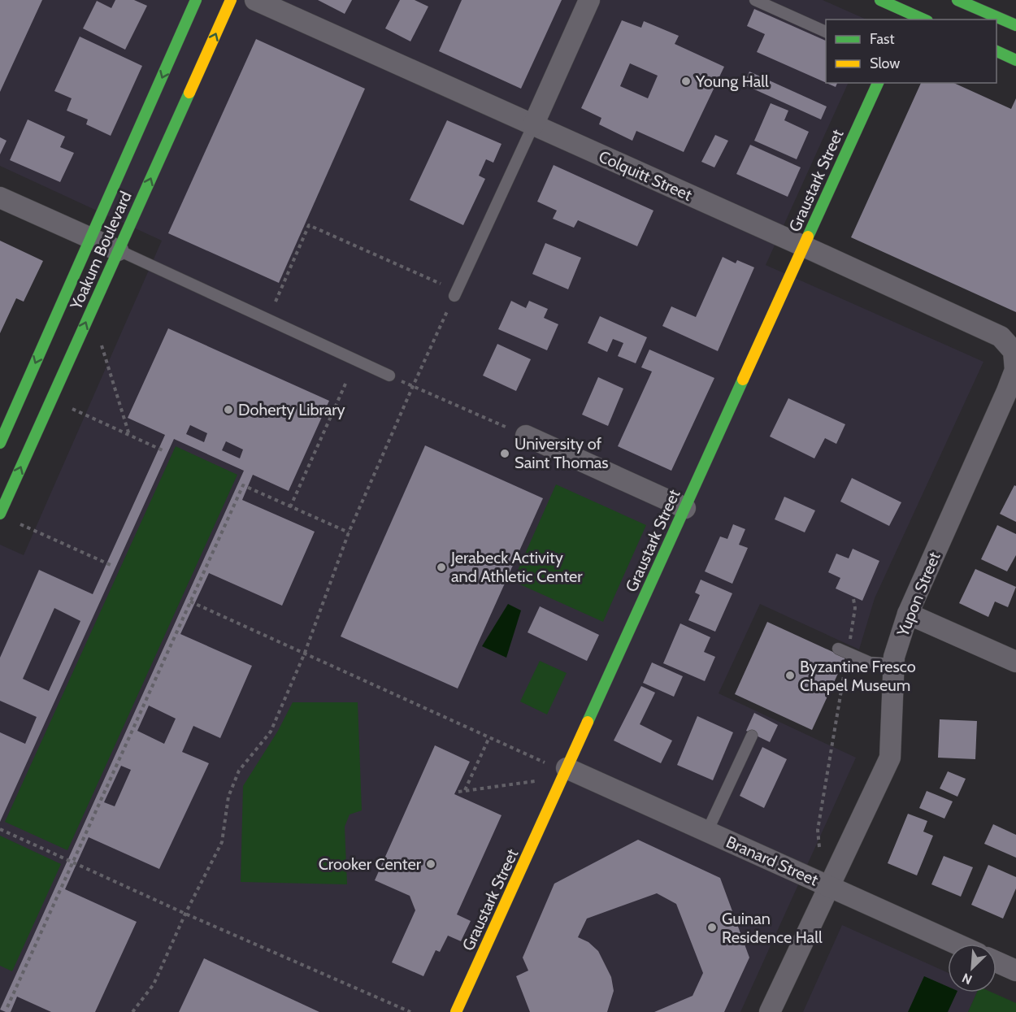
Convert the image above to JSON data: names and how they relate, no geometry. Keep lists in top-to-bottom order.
{
  "streets": {
    "street": [
      "Colquitt Street",
      "Graustark Street",
      "Yoakum Boulevard",
      "Yupon Street",
      "Branard Street"
    ]
  },
  "crossings": [
    ["Colquitt Street", "Graustark Street"],
    ["Colquitt Street", "Yupon Street"],
    ["Graustark Street", "Branard Street"],
    ["Yupon Street", "Branard Street"]
  ],
  "places": [
    "Young Hall",
    "Doherty Library",
    "University of Saint Thomas",
    "Jerabeck Activity and Athletic Center",
    "Byzantine Fresco Chapel Museum",
    "Crooker Center",
    "Guinan Residence Hall"
  ],
  "legend": ["Fast", "Slow"],
  "north": "bottom left"
}
